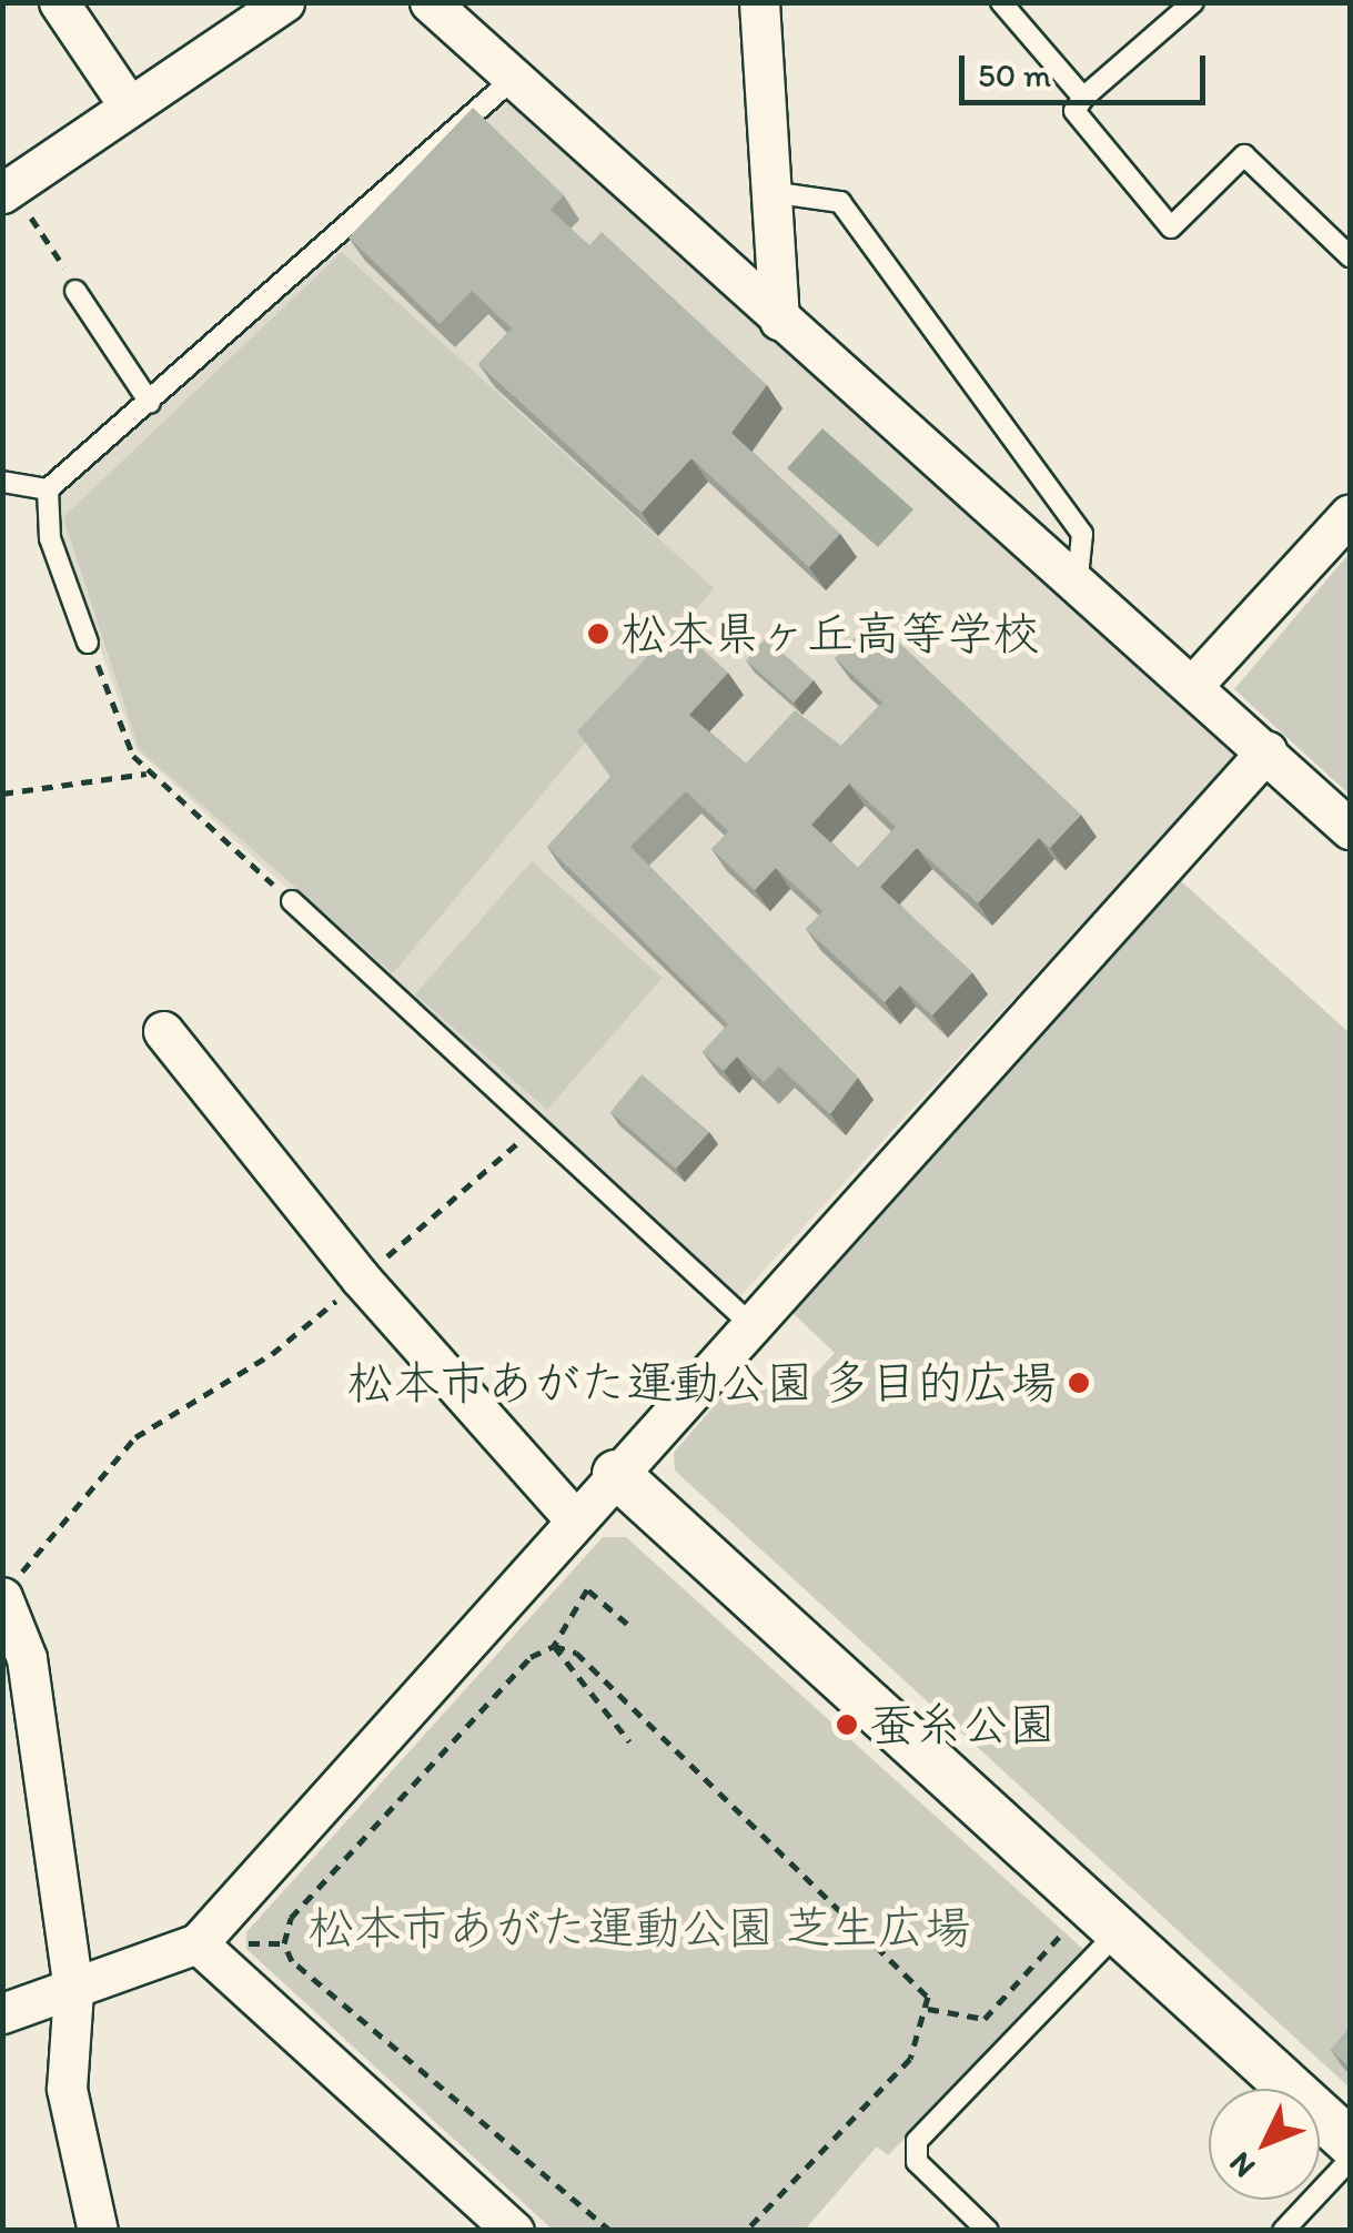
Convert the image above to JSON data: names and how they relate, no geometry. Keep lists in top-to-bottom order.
{
  "parks": ["松本市あがた運動公園 芝生広場"],
  "places": ["松本県ヶ丘高等学校", "松本市あがた運動公園 多目的広場", "蚕糸公園"],
  "scale_bar": "50 m",
  "north": "bottom left"
}
